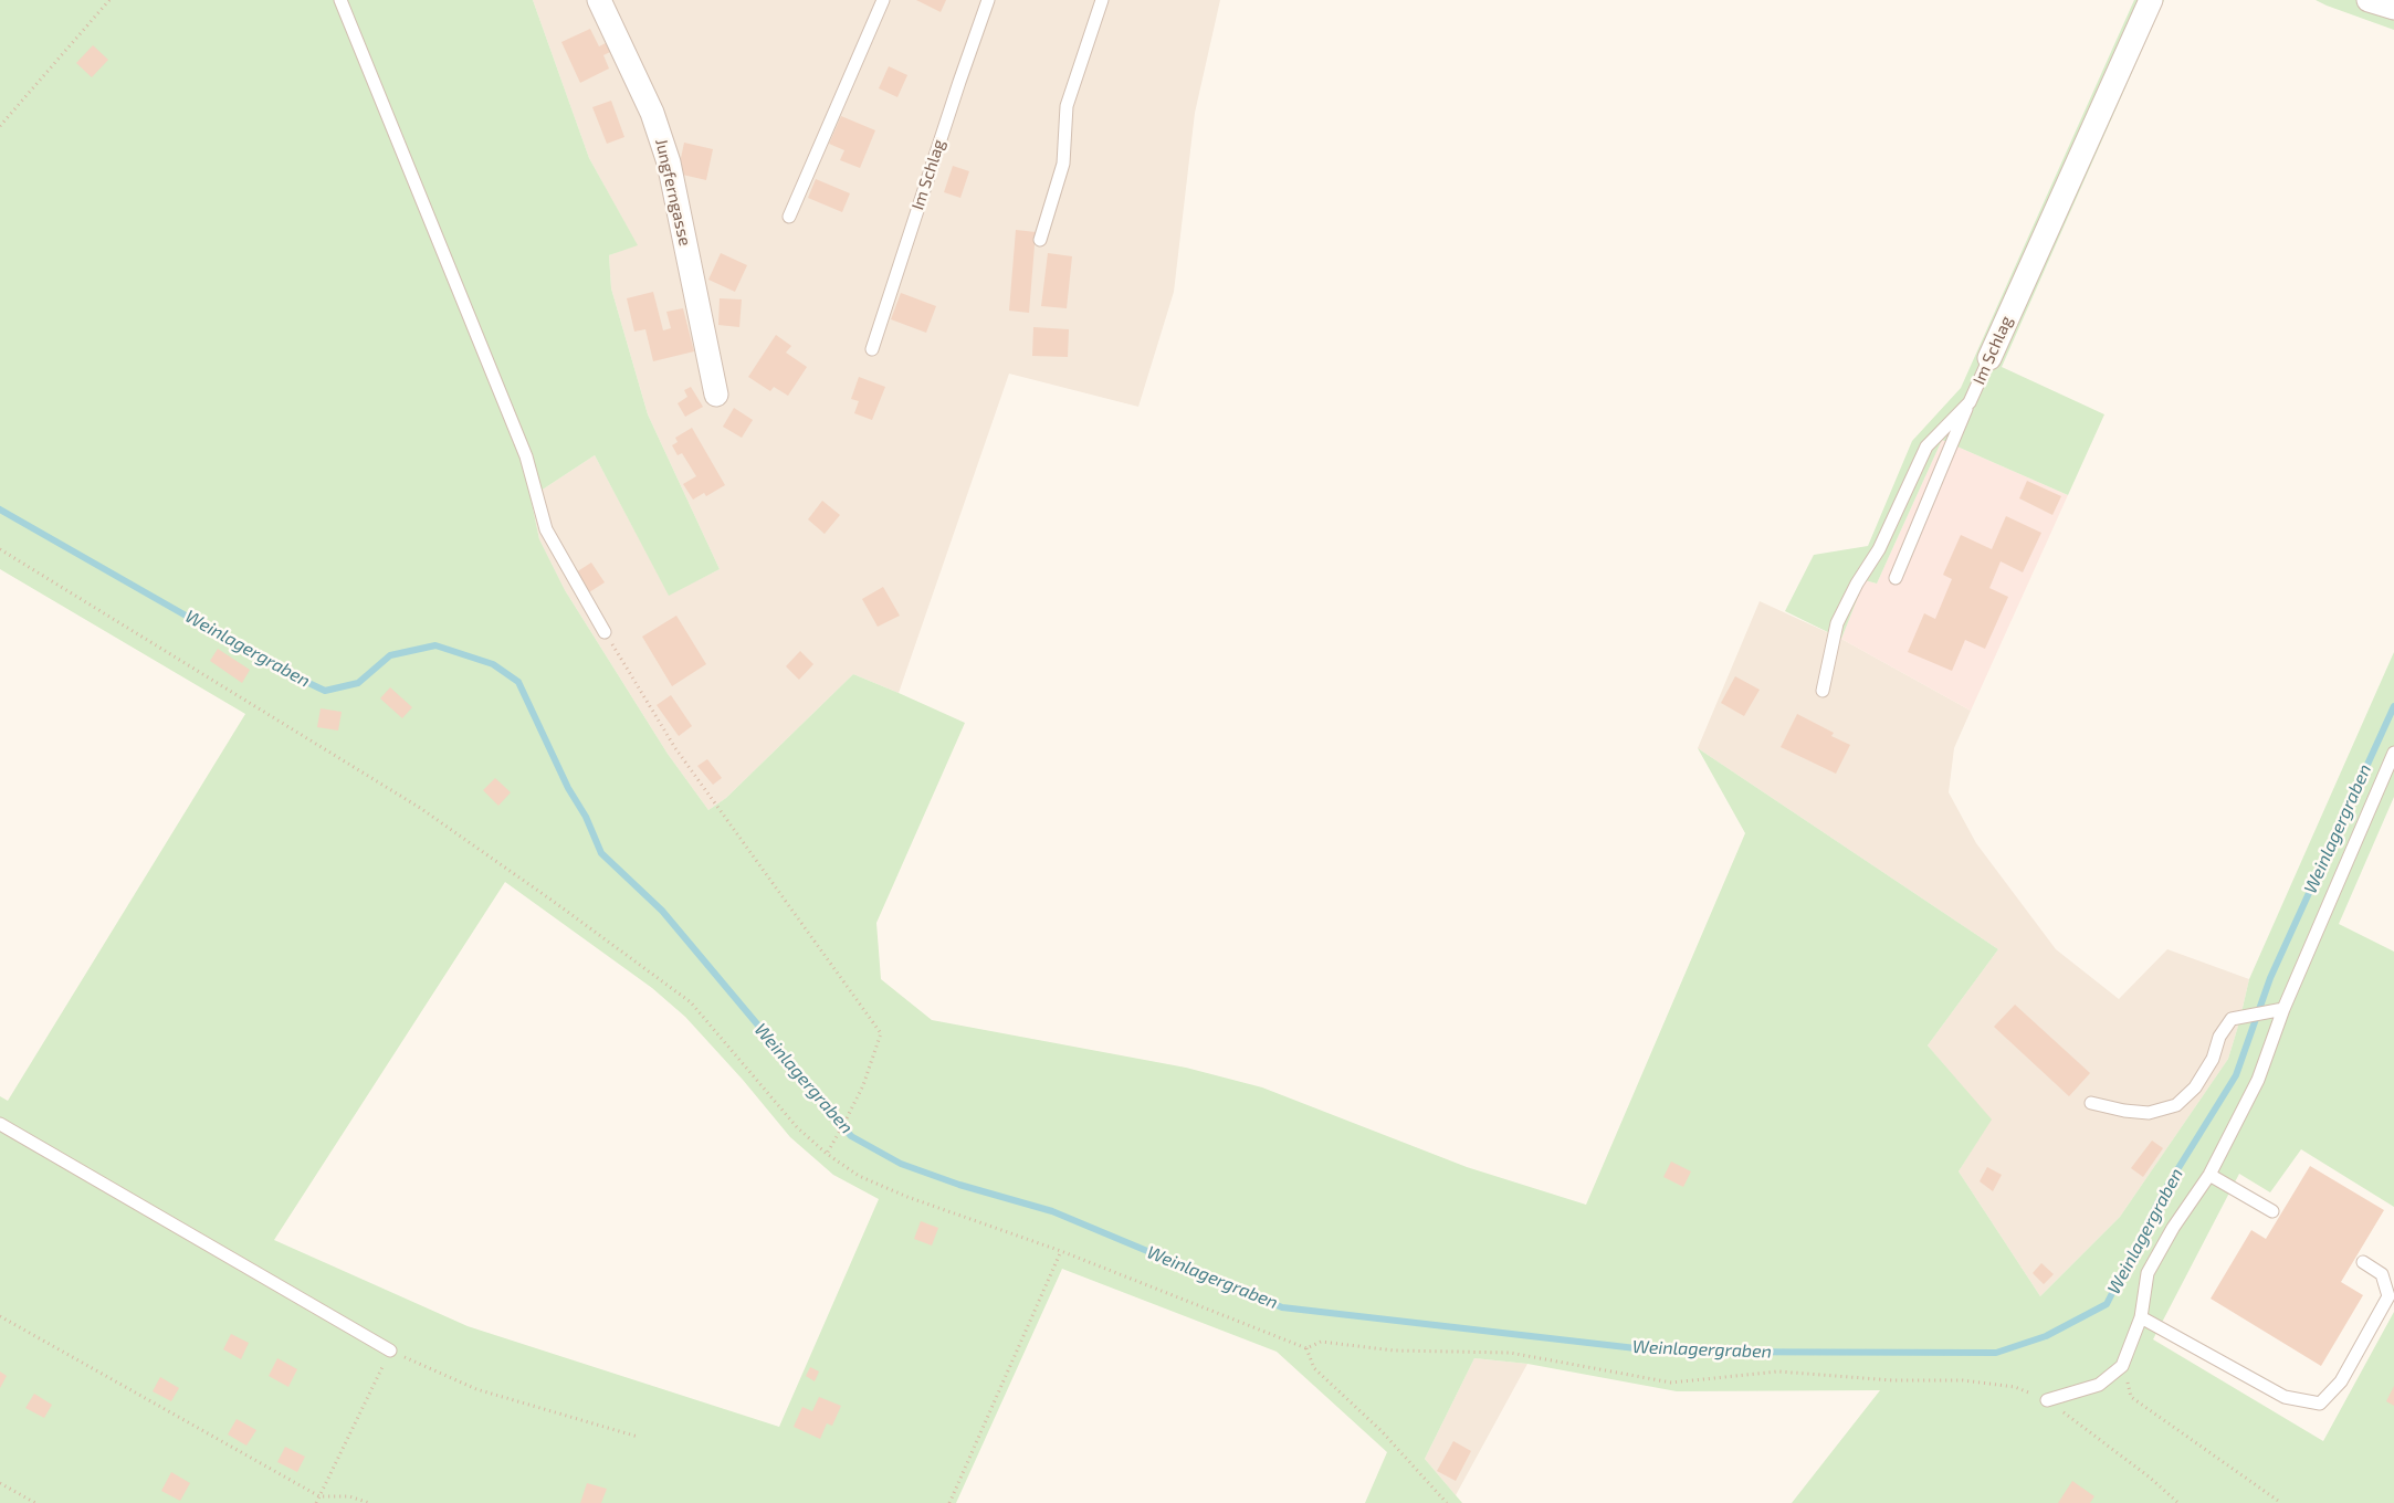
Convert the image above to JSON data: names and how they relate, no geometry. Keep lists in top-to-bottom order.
{
  "streets": {
    "street": ["Im Schlag", "Jungferngasse"]
  },
  "water": ["Weinlagergraben"]
}
